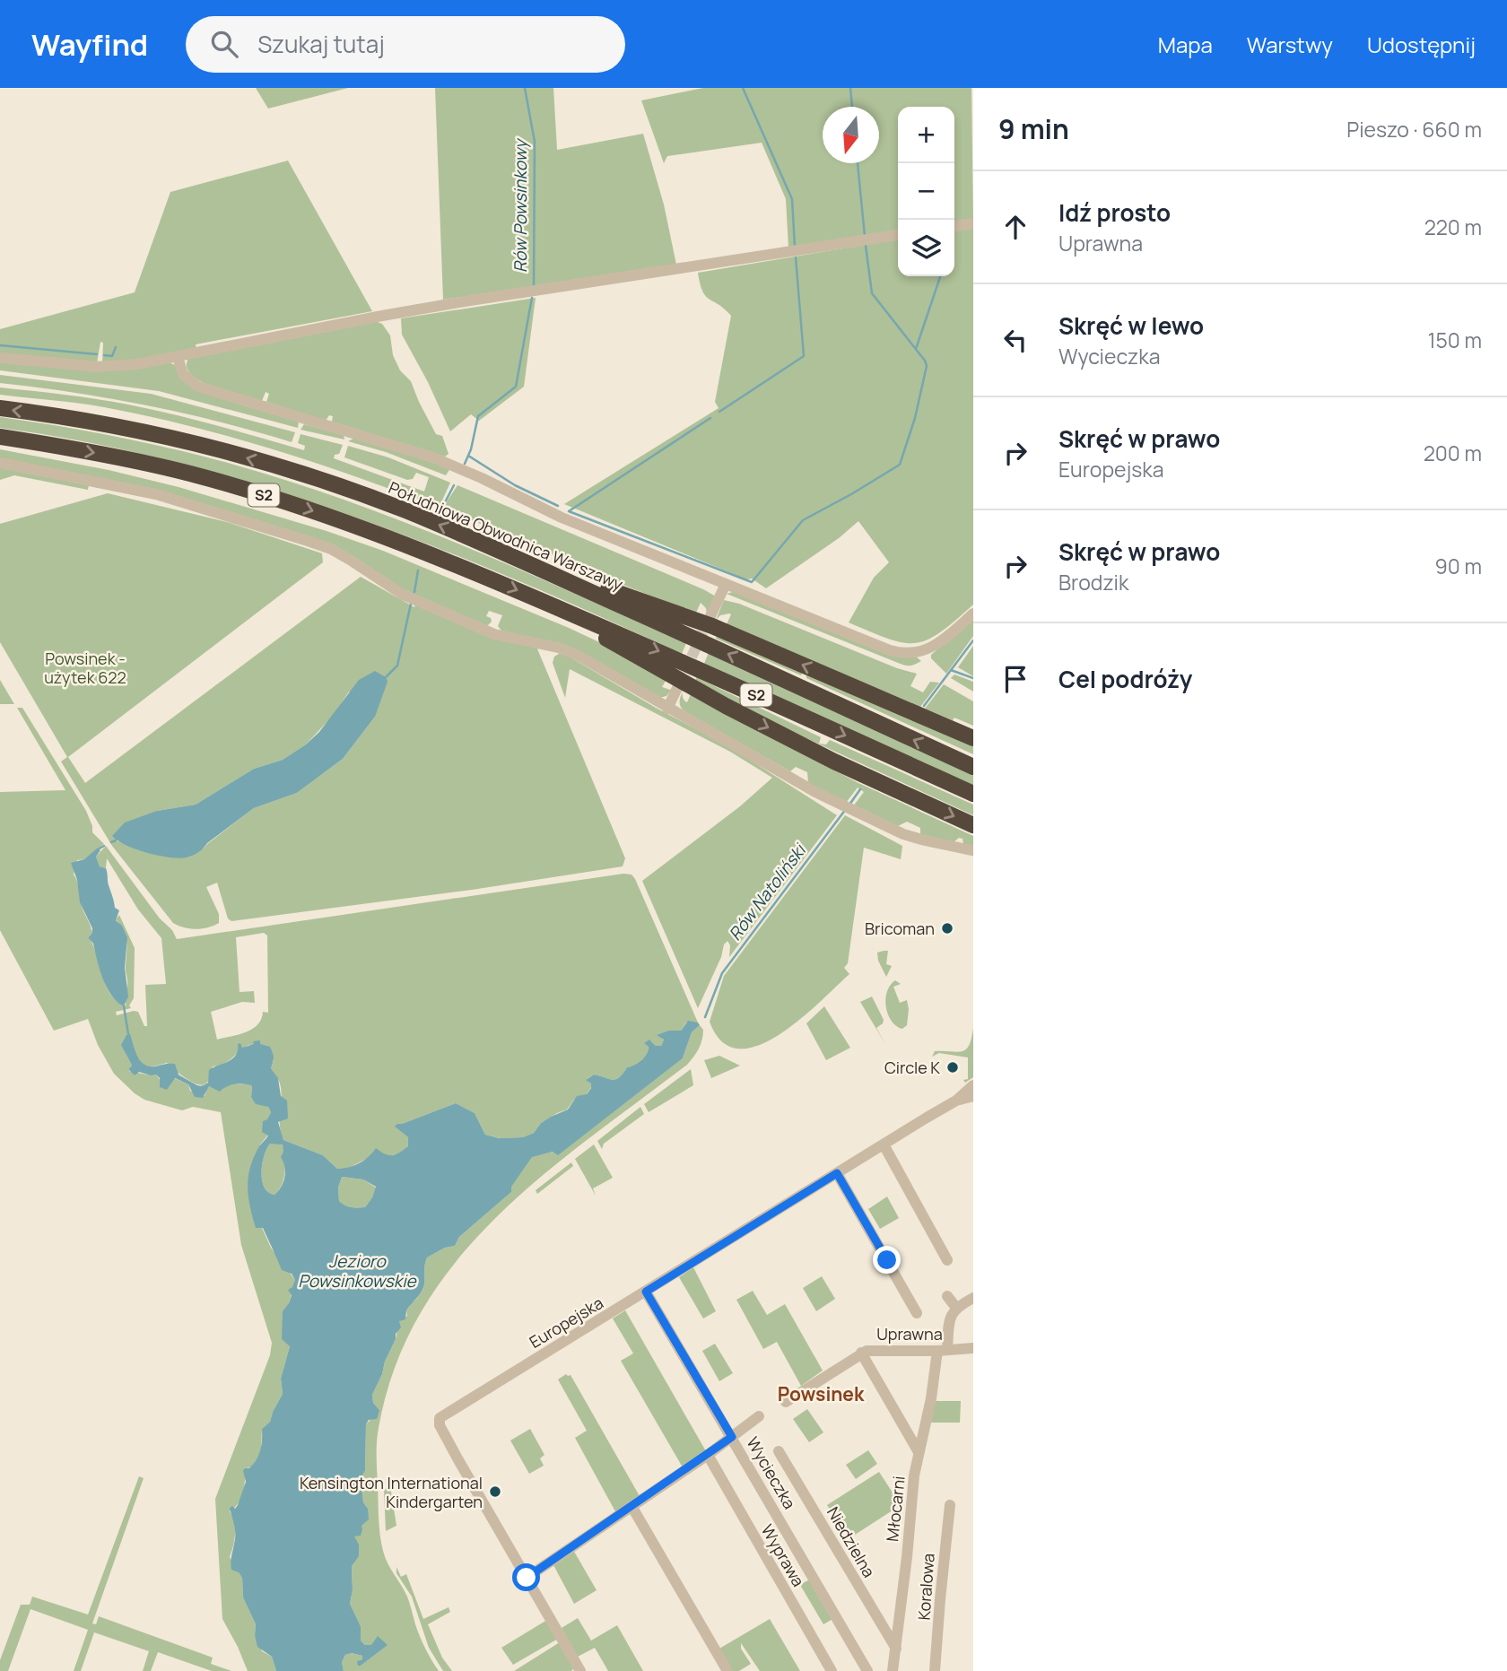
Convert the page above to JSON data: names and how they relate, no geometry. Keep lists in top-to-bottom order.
{
  "streets": {
    "highway": ["S2", "Południowa Obwodnica Warszawy"],
    "street": [
      "Europejska",
      "Uprawna",
      "Wycieczka",
      "Młocarni",
      "Niedzielna",
      "Wyprawa",
      "Koralowa"
    ]
  },
  "crossings": [
    ["Europejska", "Wycieczka"],
    ["Uprawna", "Młocarni"],
    ["Młocarni", "Niedzielna"]
  ],
  "districts": ["Powsinek"],
  "water": ["Rów Powsinkowy", "Rów Natoliński", "Jezioro Powsinkowskie"],
  "parks": ["Powsinek - użytek 622"],
  "places": ["Bricoman", "Circle K", "Kensington International Kindergarten"],
  "north": "bottom",
  "page": {
    "header": "Wayfind",
    "search": "Szukaj tutaj",
    "nav": ["Mapa", "Warstwy", "Udostępnij"],
    "heading": ["9 min", "Pieszo · 660 m"],
    "map_buttons": ["+", "−"],
    "list": [
      ["Idź prosto", "Uprawna", "220 m"],
      ["Skręć w lewo", "Wycieczka", "150 m"],
      ["Skręć w prawo", "Europejska", "200 m"],
      ["Skręć w prawo", "Brodzik", "90 m"],
      "Cel podróży"
    ]
  }
}
